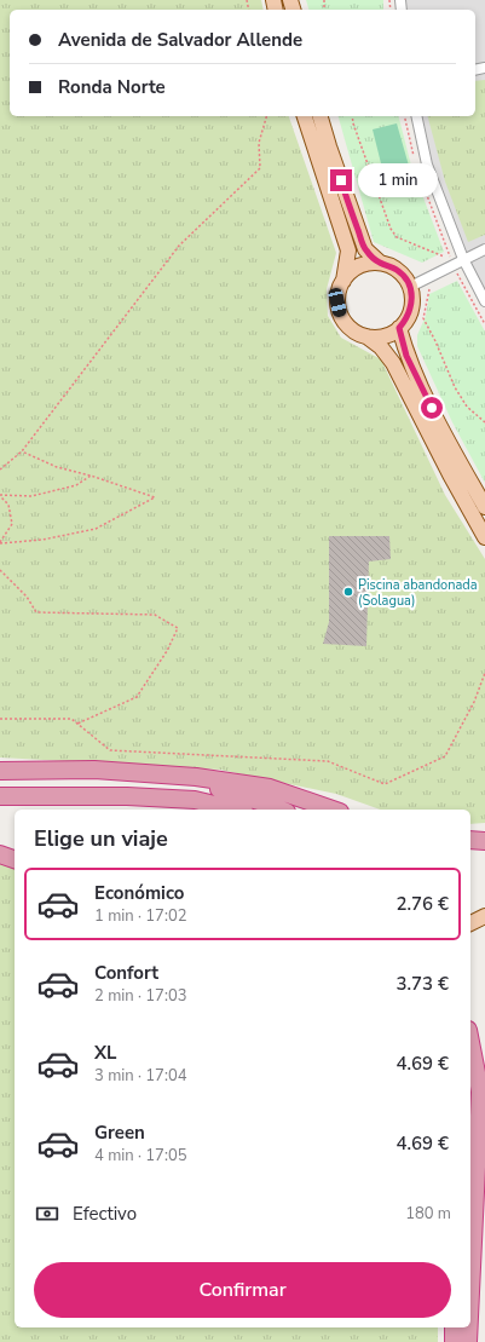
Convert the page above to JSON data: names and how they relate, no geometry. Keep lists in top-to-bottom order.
{
  "places": ["Piscina abandonada (Solagua)"],
  "page": {
    "banner": ["Avenida de Salvador Allende", "Ronda Norte"],
    "bubble": "1 min",
    "heading": "Elige un viaje",
    "list": [
      {
        "name": "Económico",
        "note": "1 min · 17:02",
        "value": "2.76 €"
      },
      {
        "name": "Confort",
        "note": "2 min · 17:03",
        "value": "3.73 €"
      },
      {
        "name": "XL",
        "note": "3 min · 17:04",
        "value": "4.69 €"
      },
      {
        "name": "Green",
        "note": "4 min · 17:05",
        "value": "4.69 €"
      }
    ],
    "pay": ["Efectivo", "180 m"],
    "buttons": "Confirmar"
  }
}
